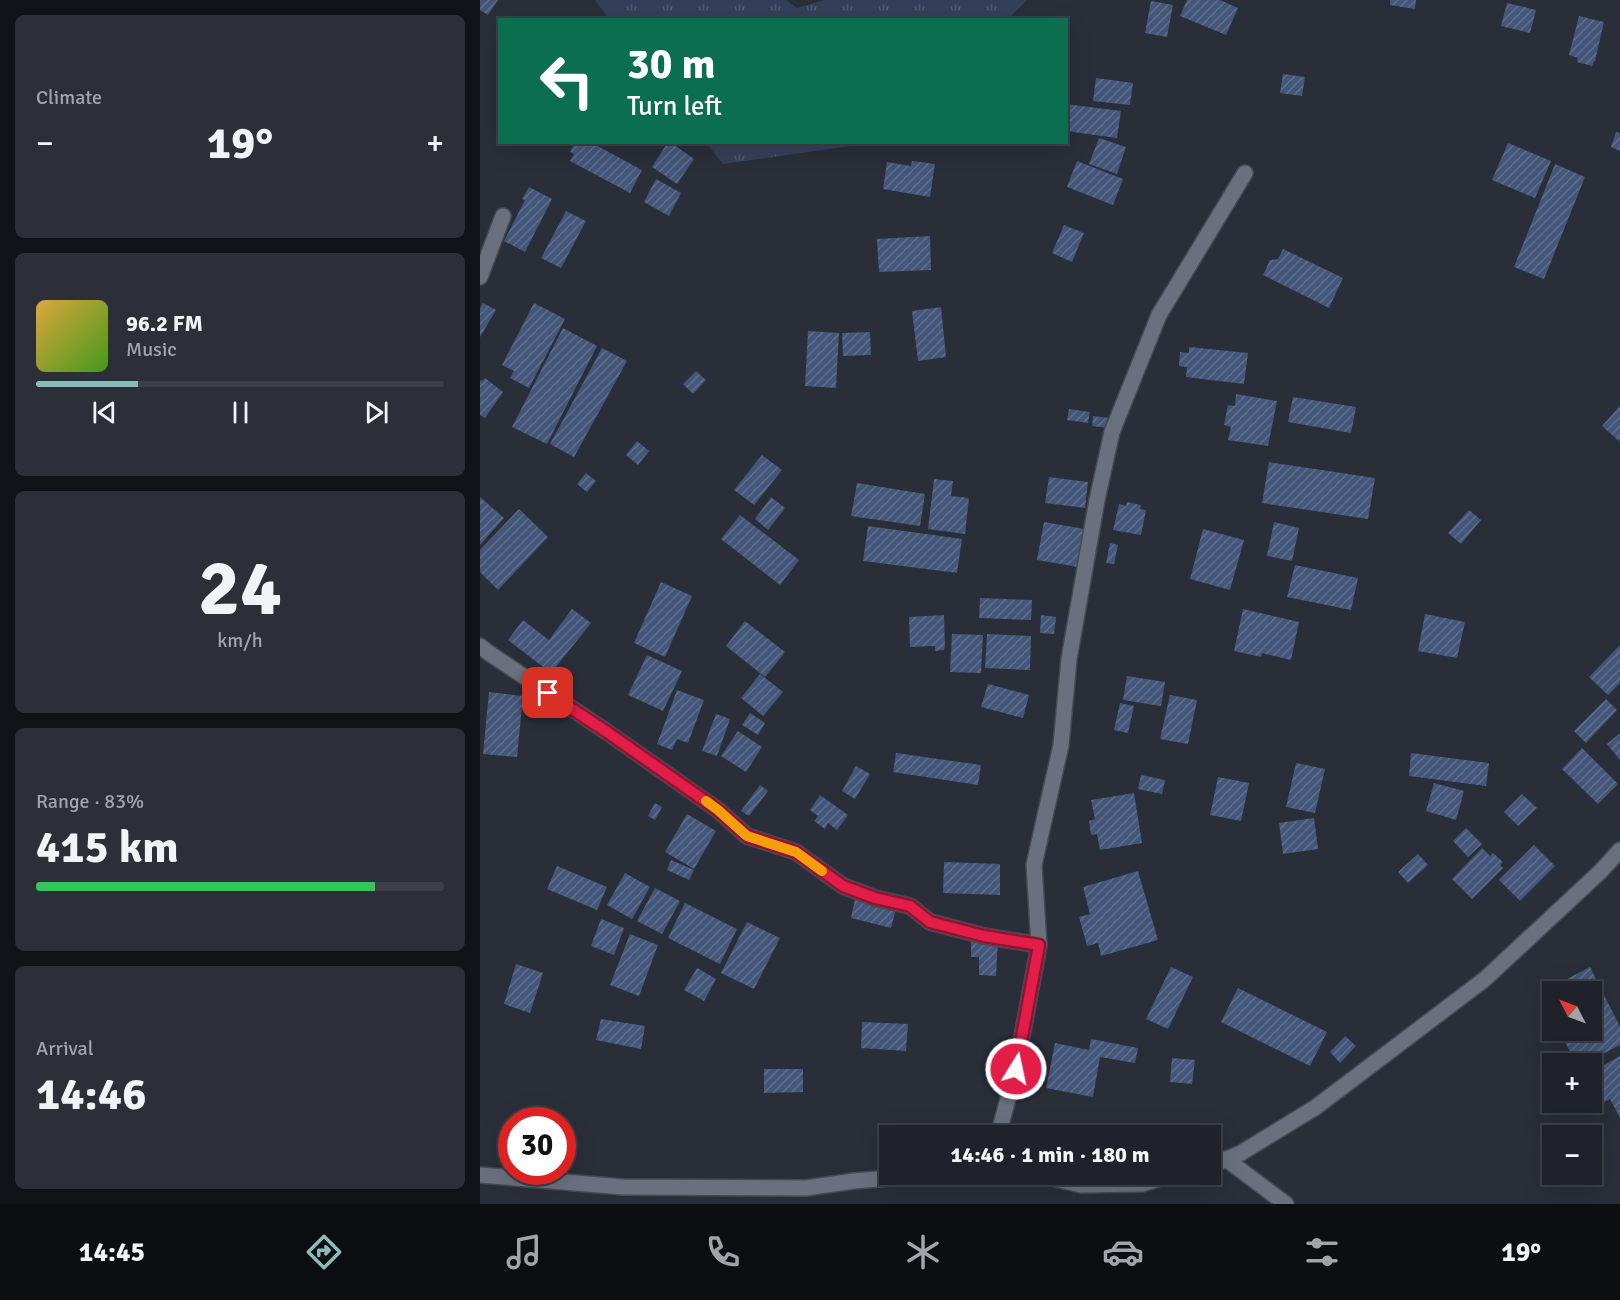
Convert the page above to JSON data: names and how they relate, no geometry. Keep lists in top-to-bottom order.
{
  "north": "top left",
  "page": {
    "tile": [
      "Climate",
      ["24", "km/h"],
      ["Range · 83%", "415 km"],
      ["Arrival", "14:46"]
    ],
    "turn": ["30 m", "Turn left"],
    "heat": ["−", "19°", "+"],
    "song": ["96.2 FM", "Music"],
    "map_buttons": ["+", "−"],
    "limit": "30",
    "trip": "14:46 · 1 min · 180 m",
    "tabs": ["14:45", "19°"]
  }
}
